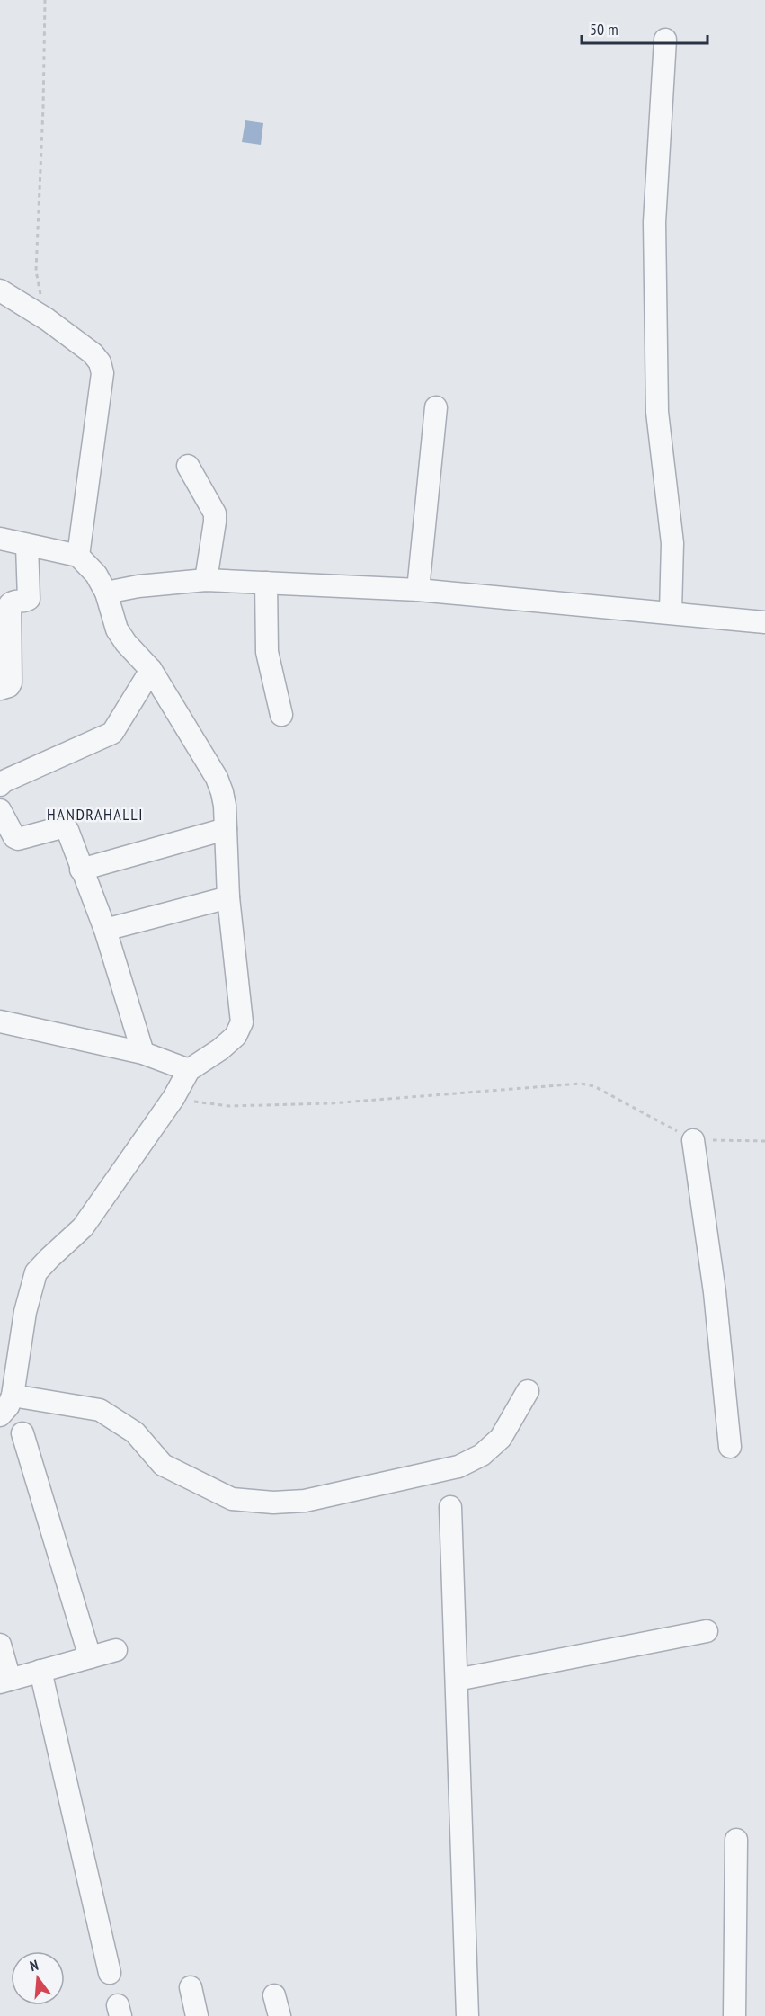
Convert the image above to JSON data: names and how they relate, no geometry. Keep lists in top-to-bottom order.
{
  "districts": ["HANDRAHALLI"],
  "scale_bar": "50 m",
  "north": "top"
}
